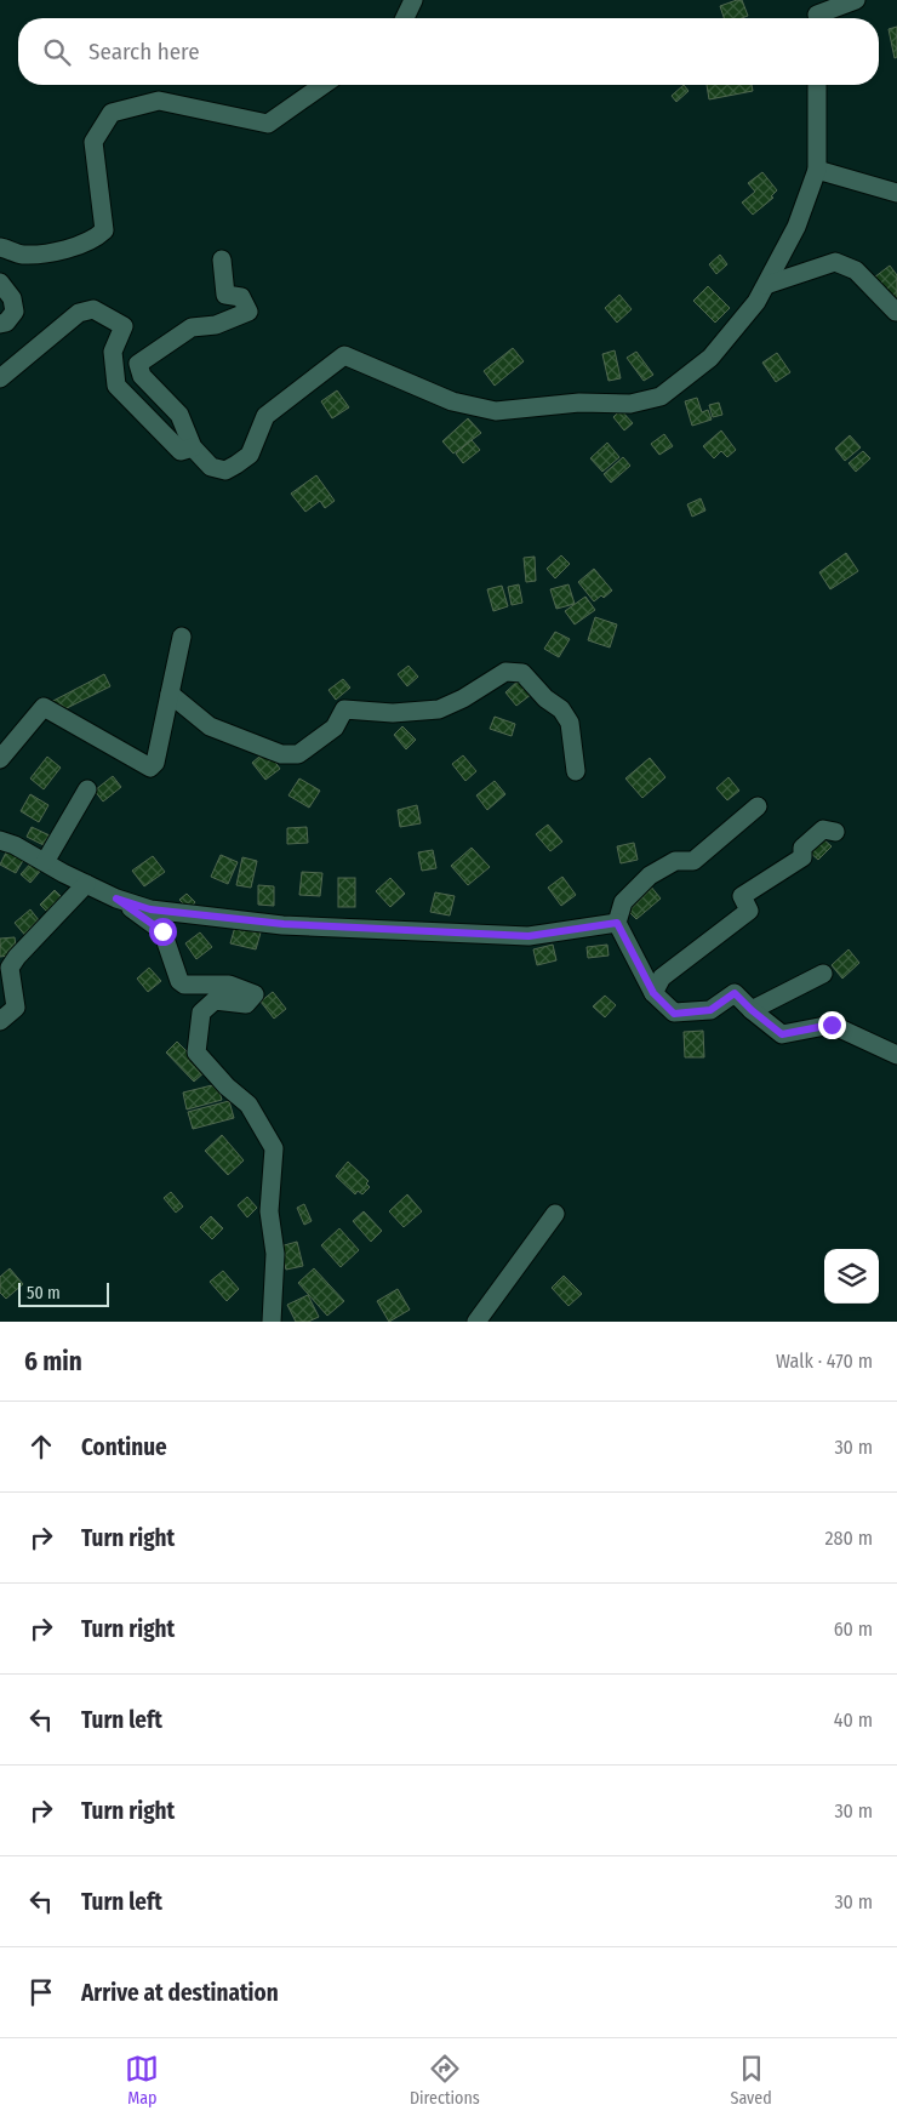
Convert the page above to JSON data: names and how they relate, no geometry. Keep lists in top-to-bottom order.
{
  "scale_bar": "50 m",
  "page": {
    "search": "Search here",
    "scale": "50 m",
    "heading": ["6 min", "Walk · 470 m"],
    "list": [
      ["Continue", "30 m"],
      ["Turn right", "280 m"],
      ["Turn right", "60 m"],
      ["Turn left", "40 m"],
      ["Turn right", "30 m"],
      ["Turn left", "30 m"],
      "Arrive at destination"
    ],
    "nav": ["Map", "Directions", "Saved"]
  }
}
